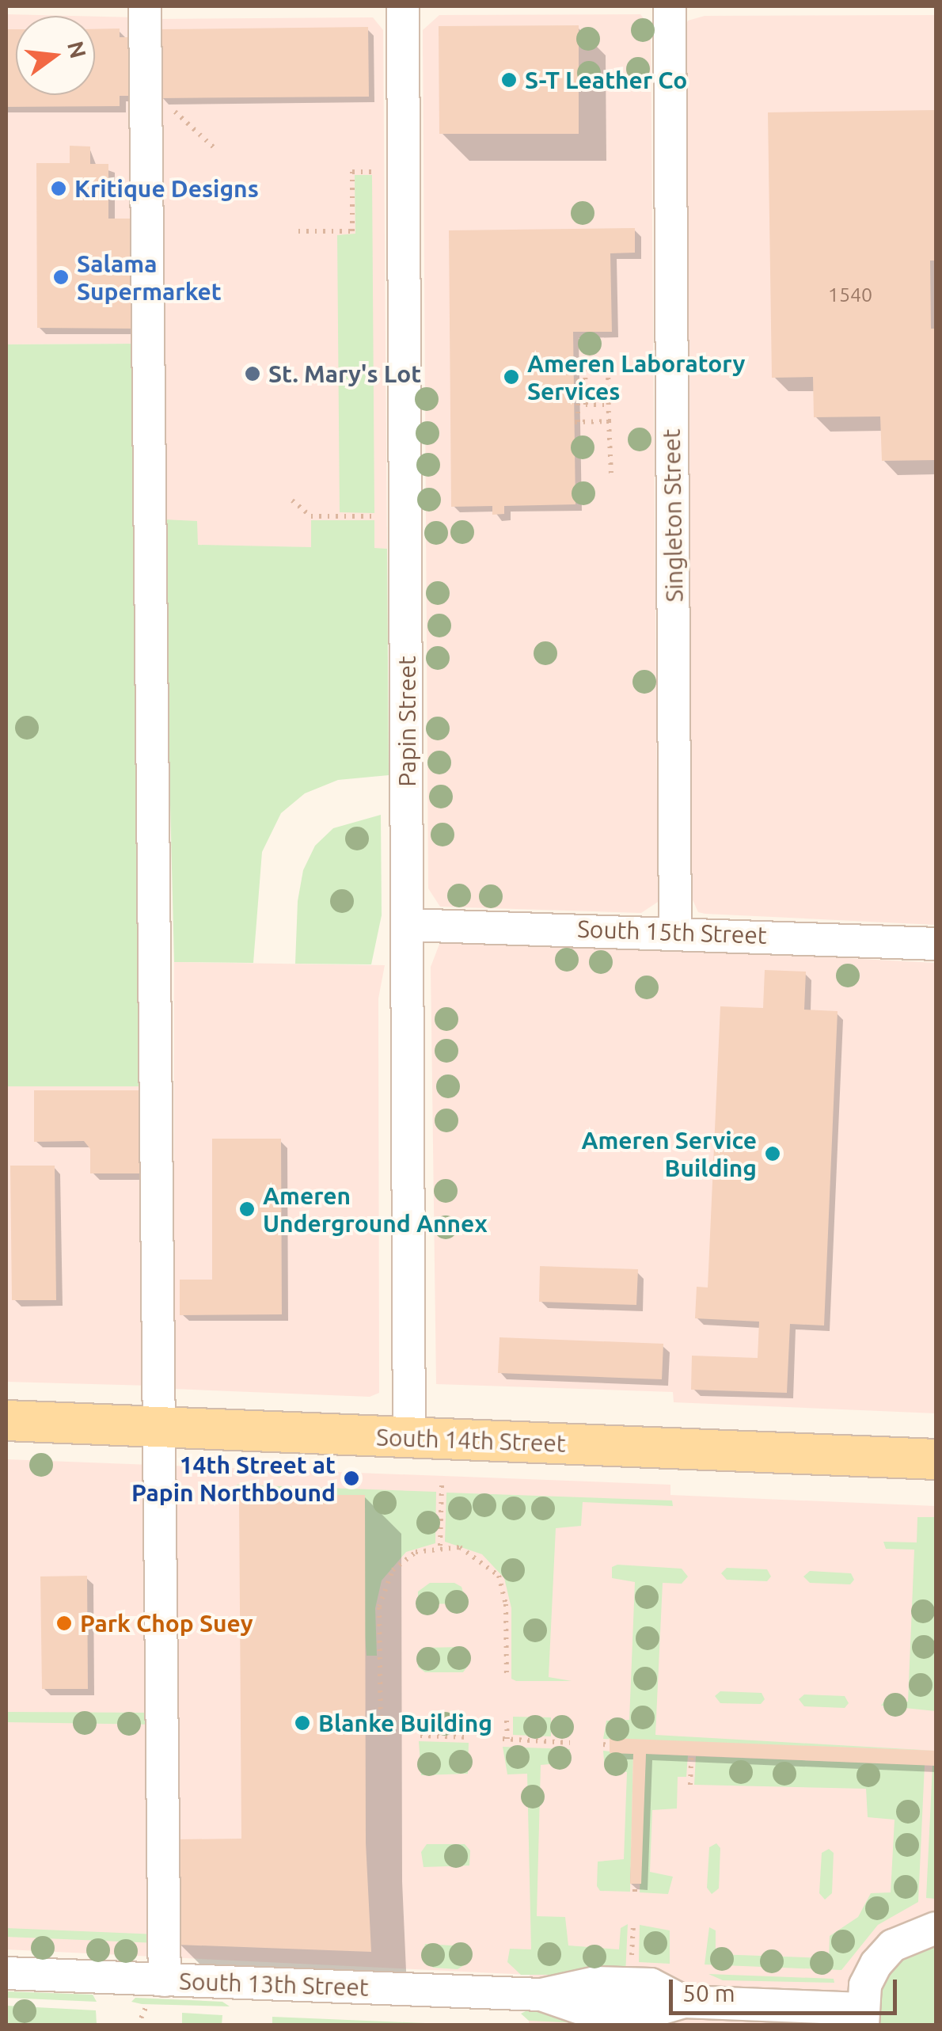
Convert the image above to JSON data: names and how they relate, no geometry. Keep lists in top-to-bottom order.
{
  "streets": {
    "main road": ["South 14th Street"],
    "street": [
      "Singleton Street",
      "Papin Street",
      "South 15th Street",
      "South 13th Street"
    ]
  },
  "crossings": [
    ["Singleton Street", "South 15th Street"],
    ["Papin Street", "South 15th Street"],
    ["Papin Street", "South 14th Street"]
  ],
  "places": [
    "S-T Leather Co",
    "Kritique Designs",
    "Salama Supermarket",
    "St. Mary's Lot",
    "Ameren Laboratory Services",
    "Ameren Service Building",
    "Ameren Underground Annex",
    "14th Street at Papin Northbound",
    "Park Chop Suey",
    "Blanke Building"
  ],
  "house_numbers": ["1540"],
  "scale_bar": "50 m",
  "north": "right"
}
